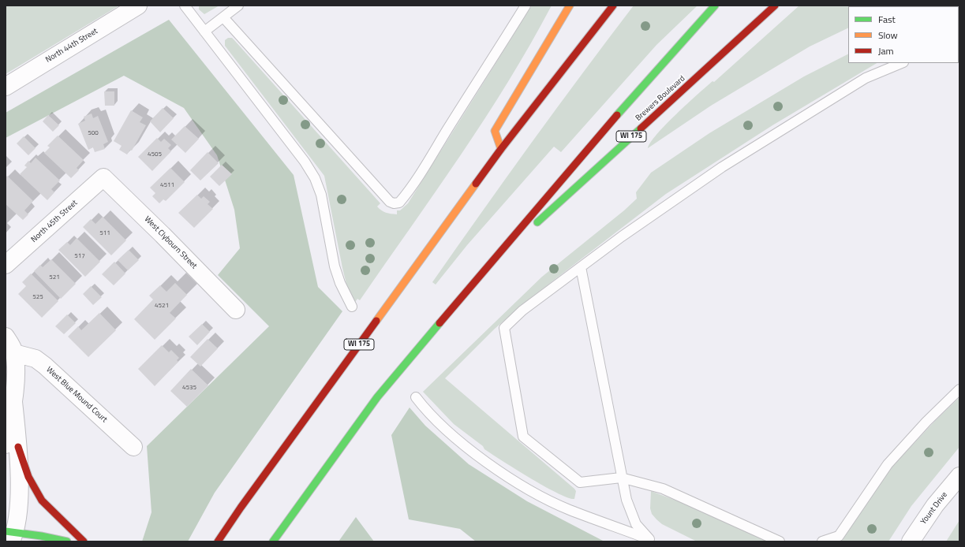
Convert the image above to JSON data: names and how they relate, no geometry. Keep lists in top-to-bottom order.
{
  "streets": {
    "main road": ["Brewers Boulevard", "WI 175"],
    "street": [
      "North 44th Street",
      "North 45th Street",
      "West Clybourn Street",
      "West Blue Mound Court",
      "Yount Drive"
    ]
  },
  "crossings": [
    ["Brewers Boulevard", "WI 175"],
    ["North 45th Street", "West Clybourn Street"]
  ],
  "house_numbers": [
    "500",
    "4505",
    "4511",
    "511",
    "517",
    "521",
    "525",
    "4521",
    "4535"
  ],
  "legend": ["Fast", "Slow", "Jam"]
}
